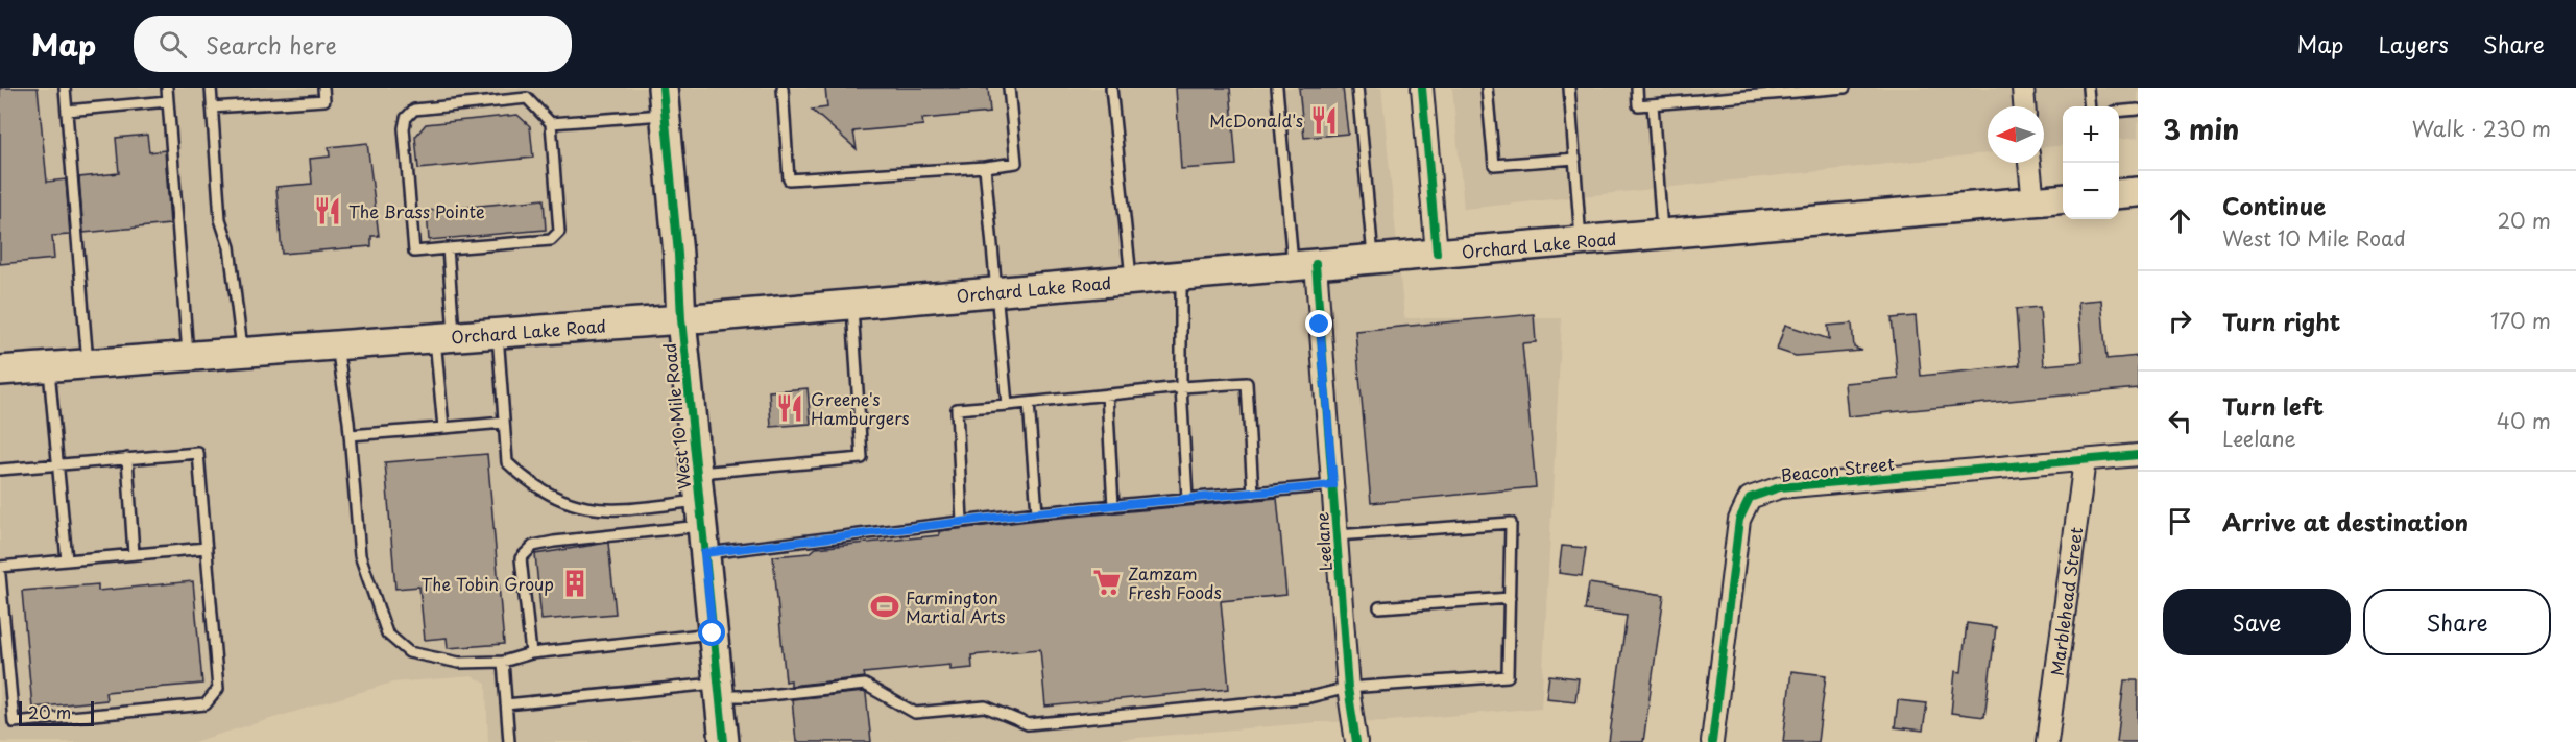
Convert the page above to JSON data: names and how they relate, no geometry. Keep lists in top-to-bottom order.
{
  "streets": {
    "main road": ["Orchard Lake Road", "West 10 Mile Road"],
    "street": ["Beacon Street", "Leelane", "Marblehead Street"]
  },
  "crossings": [
    ["Orchard Lake Road", "West 10 Mile Road"],
    ["Orchard Lake Road", "Leelane"],
    ["Beacon Street", "Marblehead Street"]
  ],
  "places": {
    "restaurant": ["McDonald's", "The Brass Pointe", "Greene's Hamburgers"],
    "supermarket": ["Zamzam Fresh Foods"],
    "building": ["The Tobin Group"],
    "sports": ["Farmington Martial Arts"]
  },
  "scale_bar": "20 m",
  "north": "left",
  "page": {
    "header": "Map",
    "search": "Search here",
    "nav": ["Map", "Layers", "Share"],
    "heading": ["3 min", "Walk · 230 m"],
    "map_buttons": ["+", "−"],
    "list": [
      ["Continue", "West 10 Mile Road", "20 m"],
      ["Turn right", "170 m"],
      ["Turn left", "Leelane", "40 m"],
      "Arrive at destination"
    ],
    "buttons": ["Save", "Share"],
    "scale": "20 m"
  }
}
